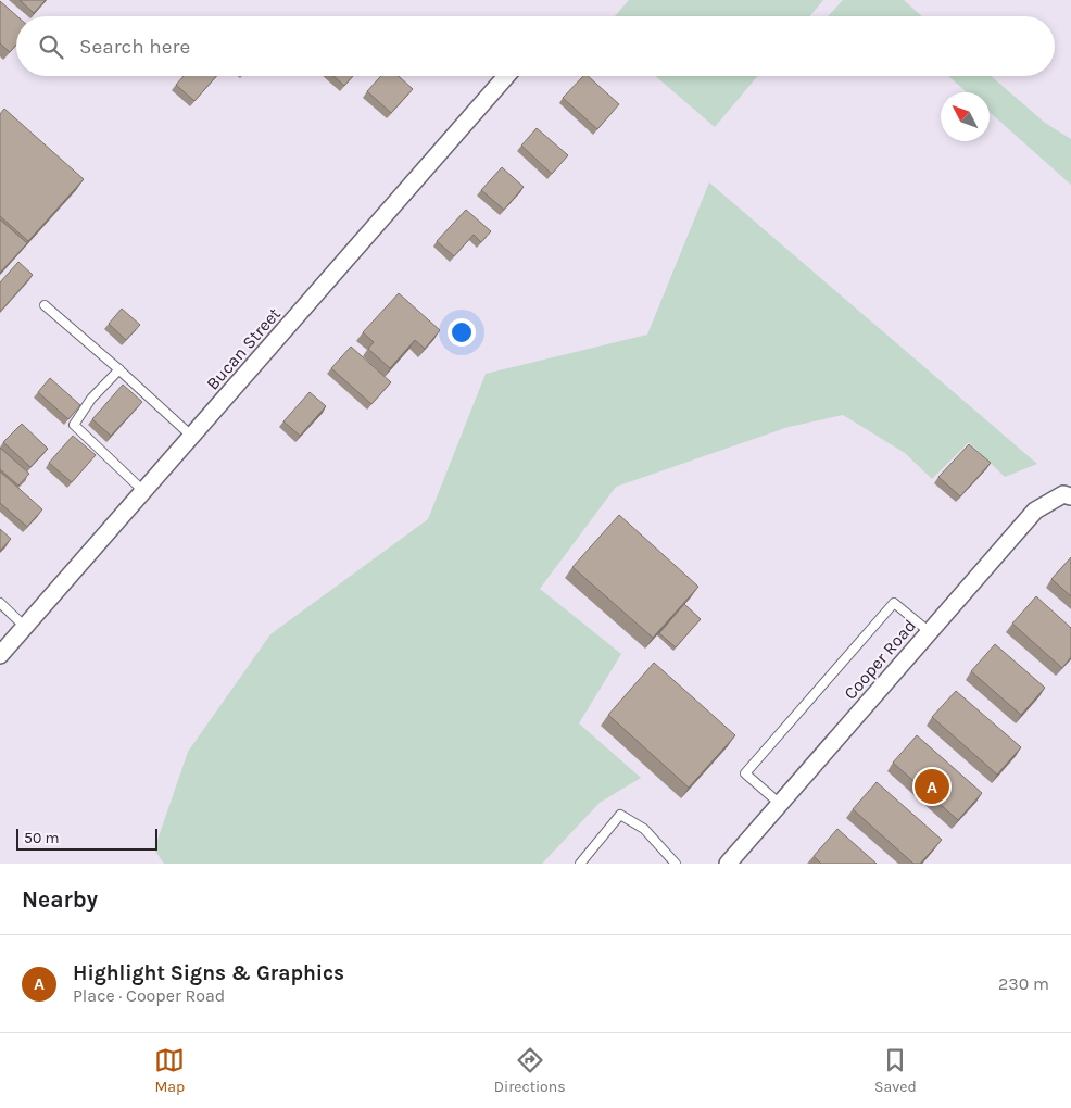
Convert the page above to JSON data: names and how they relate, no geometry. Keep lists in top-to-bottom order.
{
  "streets": {
    "street": ["Bucan Street", "Cooper Road"]
  },
  "scale_bar": "50 m",
  "north": "top left",
  "page": {
    "search": "Search here",
    "pins": "A",
    "scale": "50 m",
    "heading": "Nearby",
    "list": [
      {
        "mark": "A",
        "name": "Highlight Signs & Graphics",
        "note": "Place · Cooper Road",
        "value": "230 m"
      }
    ],
    "nav": ["Map", "Directions", "Saved"]
  }
}
